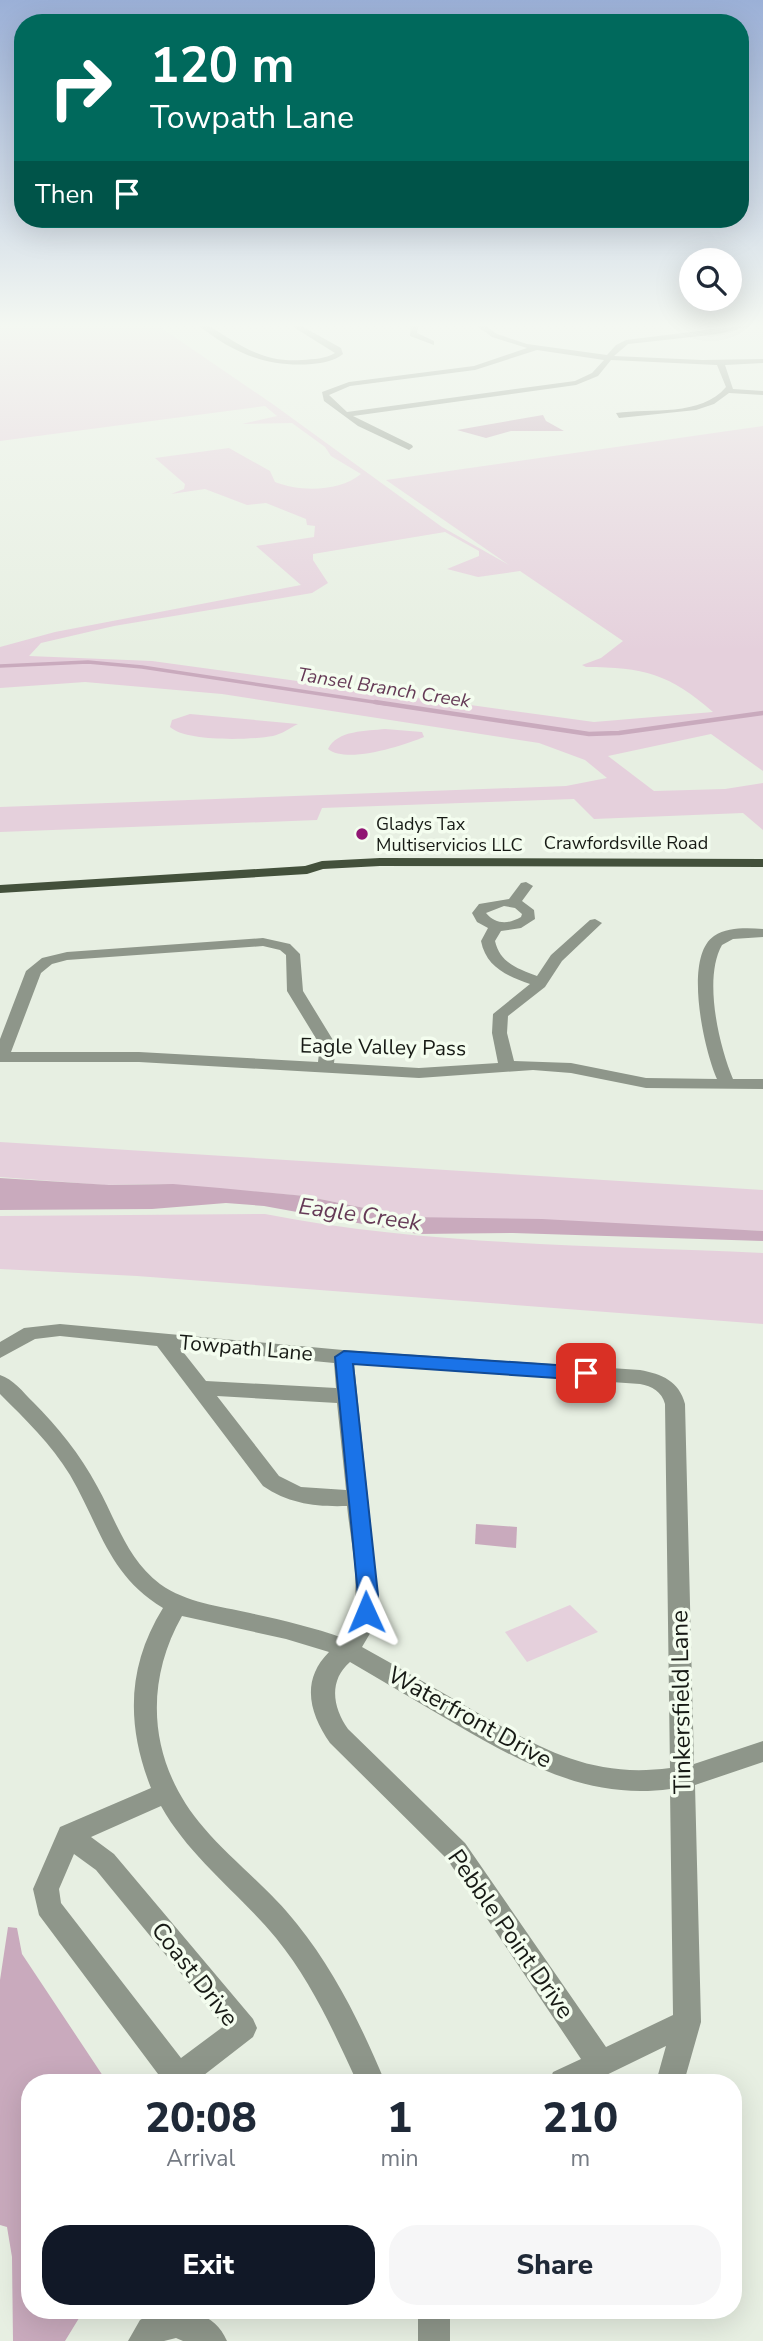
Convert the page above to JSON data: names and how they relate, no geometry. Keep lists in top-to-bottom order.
{
  "streets": {
    "main road": ["Crawfordsville Road"],
    "street": [
      "Eagle Valley Pass",
      "Towpath Lane",
      "Tinkersfield Lane",
      "Waterfront Drive",
      "Pebble Point Drive",
      "Coast Drive"
    ]
  },
  "crossings": [
    ["Towpath Lane", "Tinkersfield Lane"],
    ["Towpath Lane", "Pebble Point Drive"],
    ["Tinkersfield Lane", "Waterfront Drive"],
    ["Waterfront Drive", "Pebble Point Drive"]
  ],
  "water": ["Tansel Branch Creek", "Eagle Creek"],
  "places": ["Gladys Tax Multiservicios LLC"],
  "page": {
    "turn": ["120 m", "Towpath Lane"],
    "then": "Then",
    "eta": [
      "20:08",
      "Arrival",
      "1",
      "min",
      "210",
      "m"
    ],
    "buttons": ["Exit", "Share"]
  }
}
